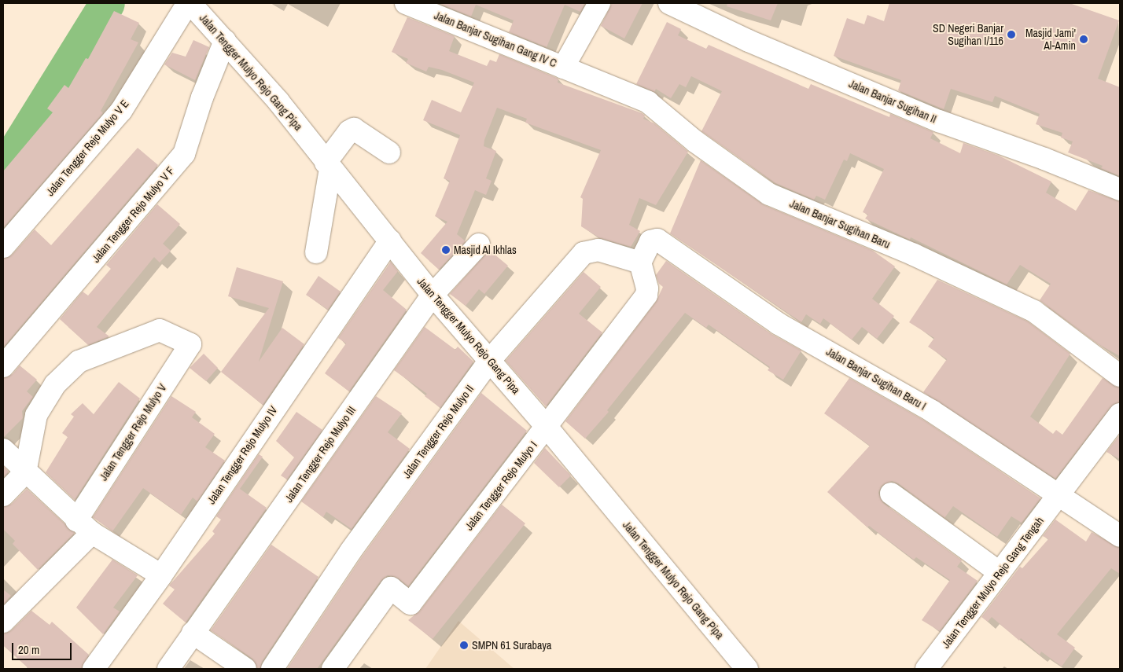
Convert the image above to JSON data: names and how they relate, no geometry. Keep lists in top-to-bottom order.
{
  "streets": {
    "street": [
      "Jalan Banjar Sugihan Gang IV C",
      "Jalan Tengger Mulyo Rejo Gang Pipa",
      "Jalan Banjar Sugihan II",
      "Jalan Tengger Rejo Mulyo V E",
      "Jalan Tengger Rejo Mulyo V F",
      "Jalan Banjar Sugihan Baru",
      "Jalan Banjar Sugihan Baru I",
      "Jalan Tengger Rejo Mulyo II",
      "Jalan Tengger Rejo Mulyo V",
      "Jalan Tengger Rejo Mulyo III",
      "Jalan Tengger Rejo Mulyo IV",
      "Jalan Tengger Rejo Mulyo I",
      "Jalan Tengger Mulyo Rejo Gang Tengah"
    ]
  },
  "crossings": [
    ["Jalan Banjar Sugihan Gang IV C", "Jalan Banjar Sugihan Baru"],
    ["Jalan Tengger Mulyo Rejo Gang Pipa", "Jalan Tengger Rejo Mulyo V E"],
    ["Jalan Tengger Mulyo Rejo Gang Pipa", "Jalan Tengger Rejo Mulyo V F"],
    ["Jalan Tengger Mulyo Rejo Gang Pipa", "Jalan Tengger Rejo Mulyo II"],
    ["Jalan Tengger Mulyo Rejo Gang Pipa", "Jalan Tengger Rejo Mulyo III"],
    ["Jalan Tengger Mulyo Rejo Gang Pipa", "Jalan Tengger Rejo Mulyo IV"],
    ["Jalan Tengger Mulyo Rejo Gang Pipa", "Jalan Tengger Rejo Mulyo I"],
    ["Jalan Banjar Sugihan Baru I", "Jalan Tengger Rejo Mulyo II"],
    ["Jalan Banjar Sugihan Baru I", "Jalan Tengger Rejo Mulyo I"],
    ["Jalan Banjar Sugihan Baru I", "Jalan Tengger Mulyo Rejo Gang Tengah"],
    ["Jalan Tengger Rejo Mulyo II", "Jalan Tengger Rejo Mulyo I"]
  ],
  "places": [
    "SD Negeri Banjar Sugihan I/116",
    "Masjid Jami' Al-Amin",
    "Masjid Al Ikhlas",
    "SMPN 61 Surabaya"
  ],
  "scale_bar": "20 m"
}
